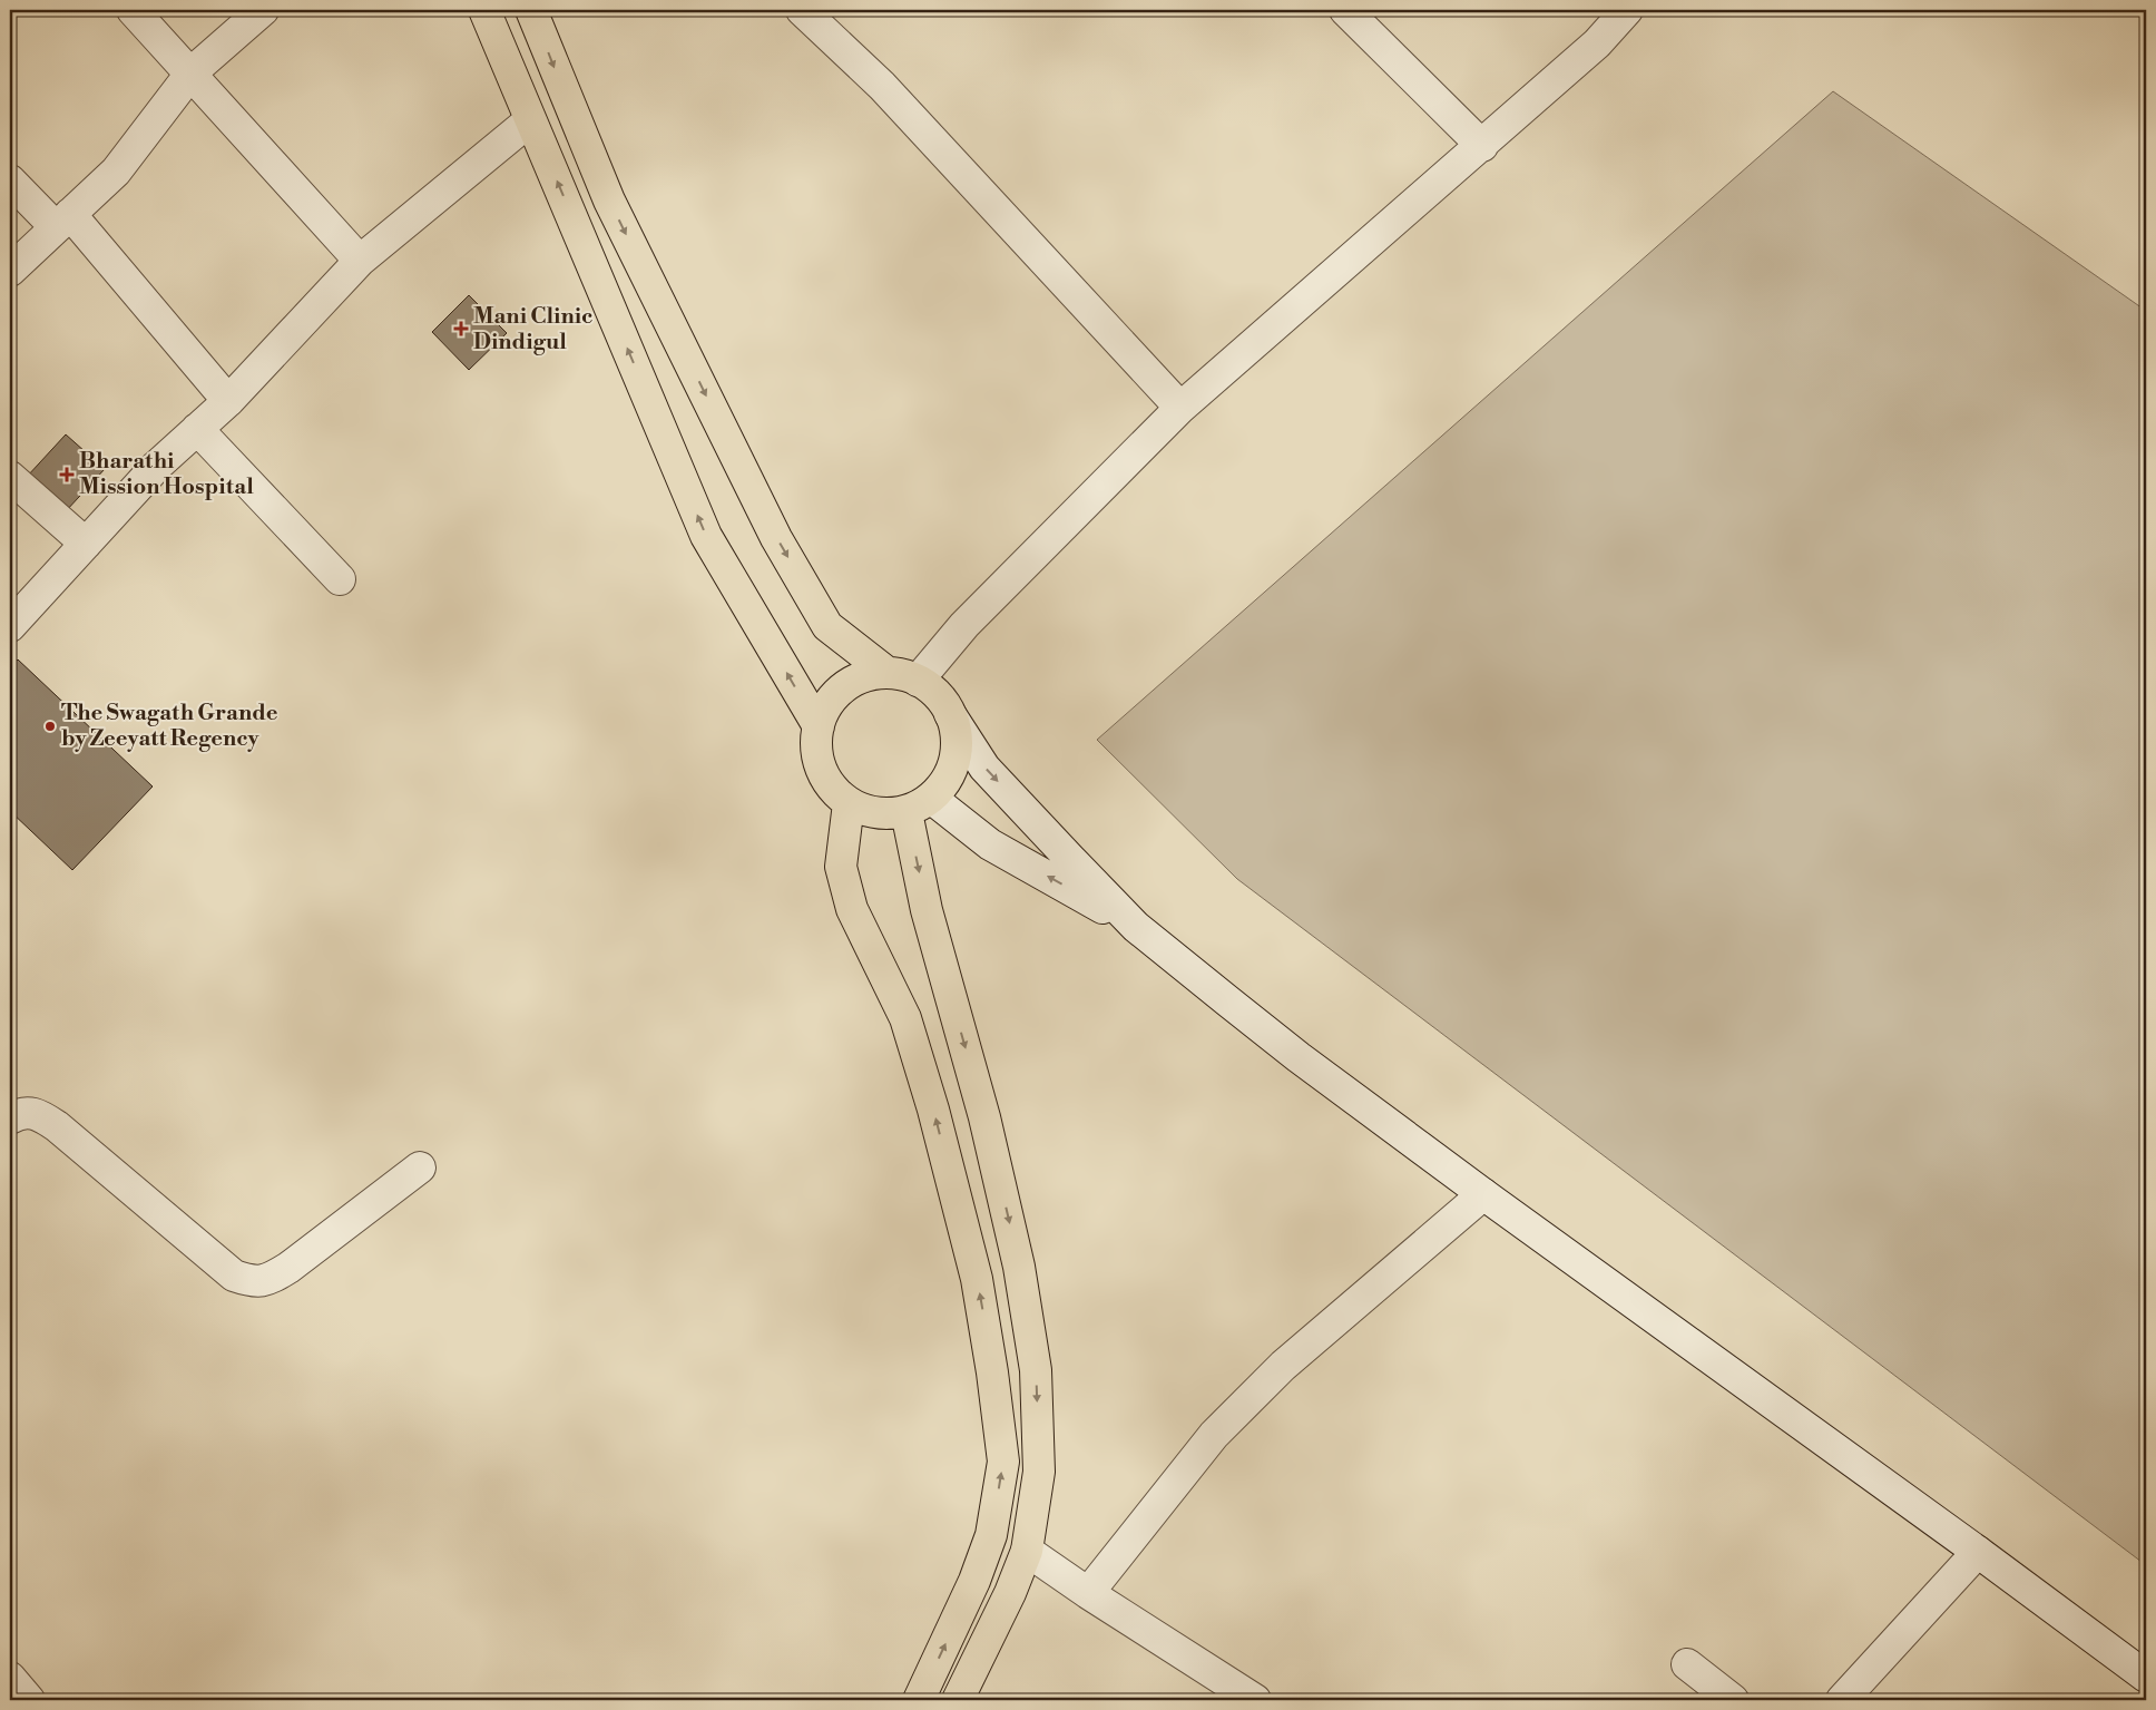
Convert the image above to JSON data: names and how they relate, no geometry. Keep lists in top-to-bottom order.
{
  "places": {
    "health": ["Mani Clinic Dindigul", "Bharathi Mission Hospital"],
    "other": ["The Swagath Grande by Zeeyatt Regency"]
  }
}
